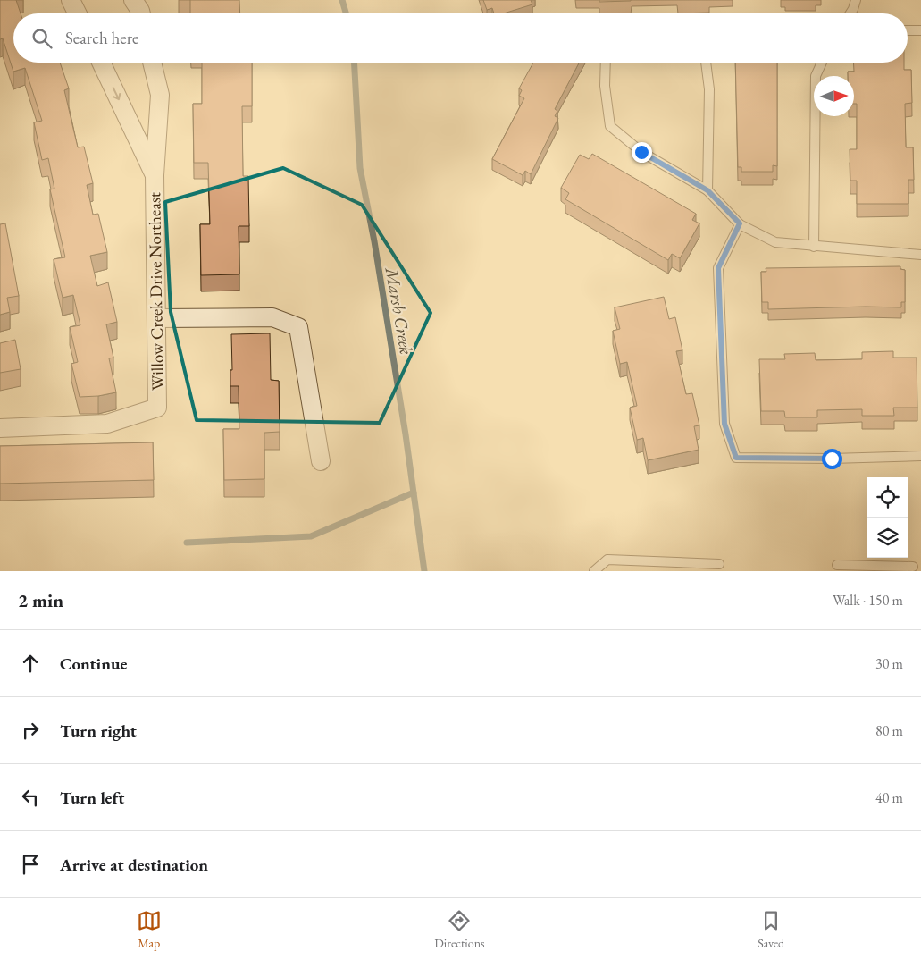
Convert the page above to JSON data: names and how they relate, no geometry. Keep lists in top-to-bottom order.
{
  "streets": {
    "street": ["Willow Creek Drive Northeast"]
  },
  "water": ["Marsh Creek"],
  "north": "right",
  "page": {
    "search": "Search here",
    "heading": ["2 min", "Walk · 150 m"],
    "list": [
      ["Continue", "30 m"],
      ["Turn right", "80 m"],
      ["Turn left", "40 m"],
      "Arrive at destination"
    ],
    "nav": ["Map", "Directions", "Saved"]
  }
}
